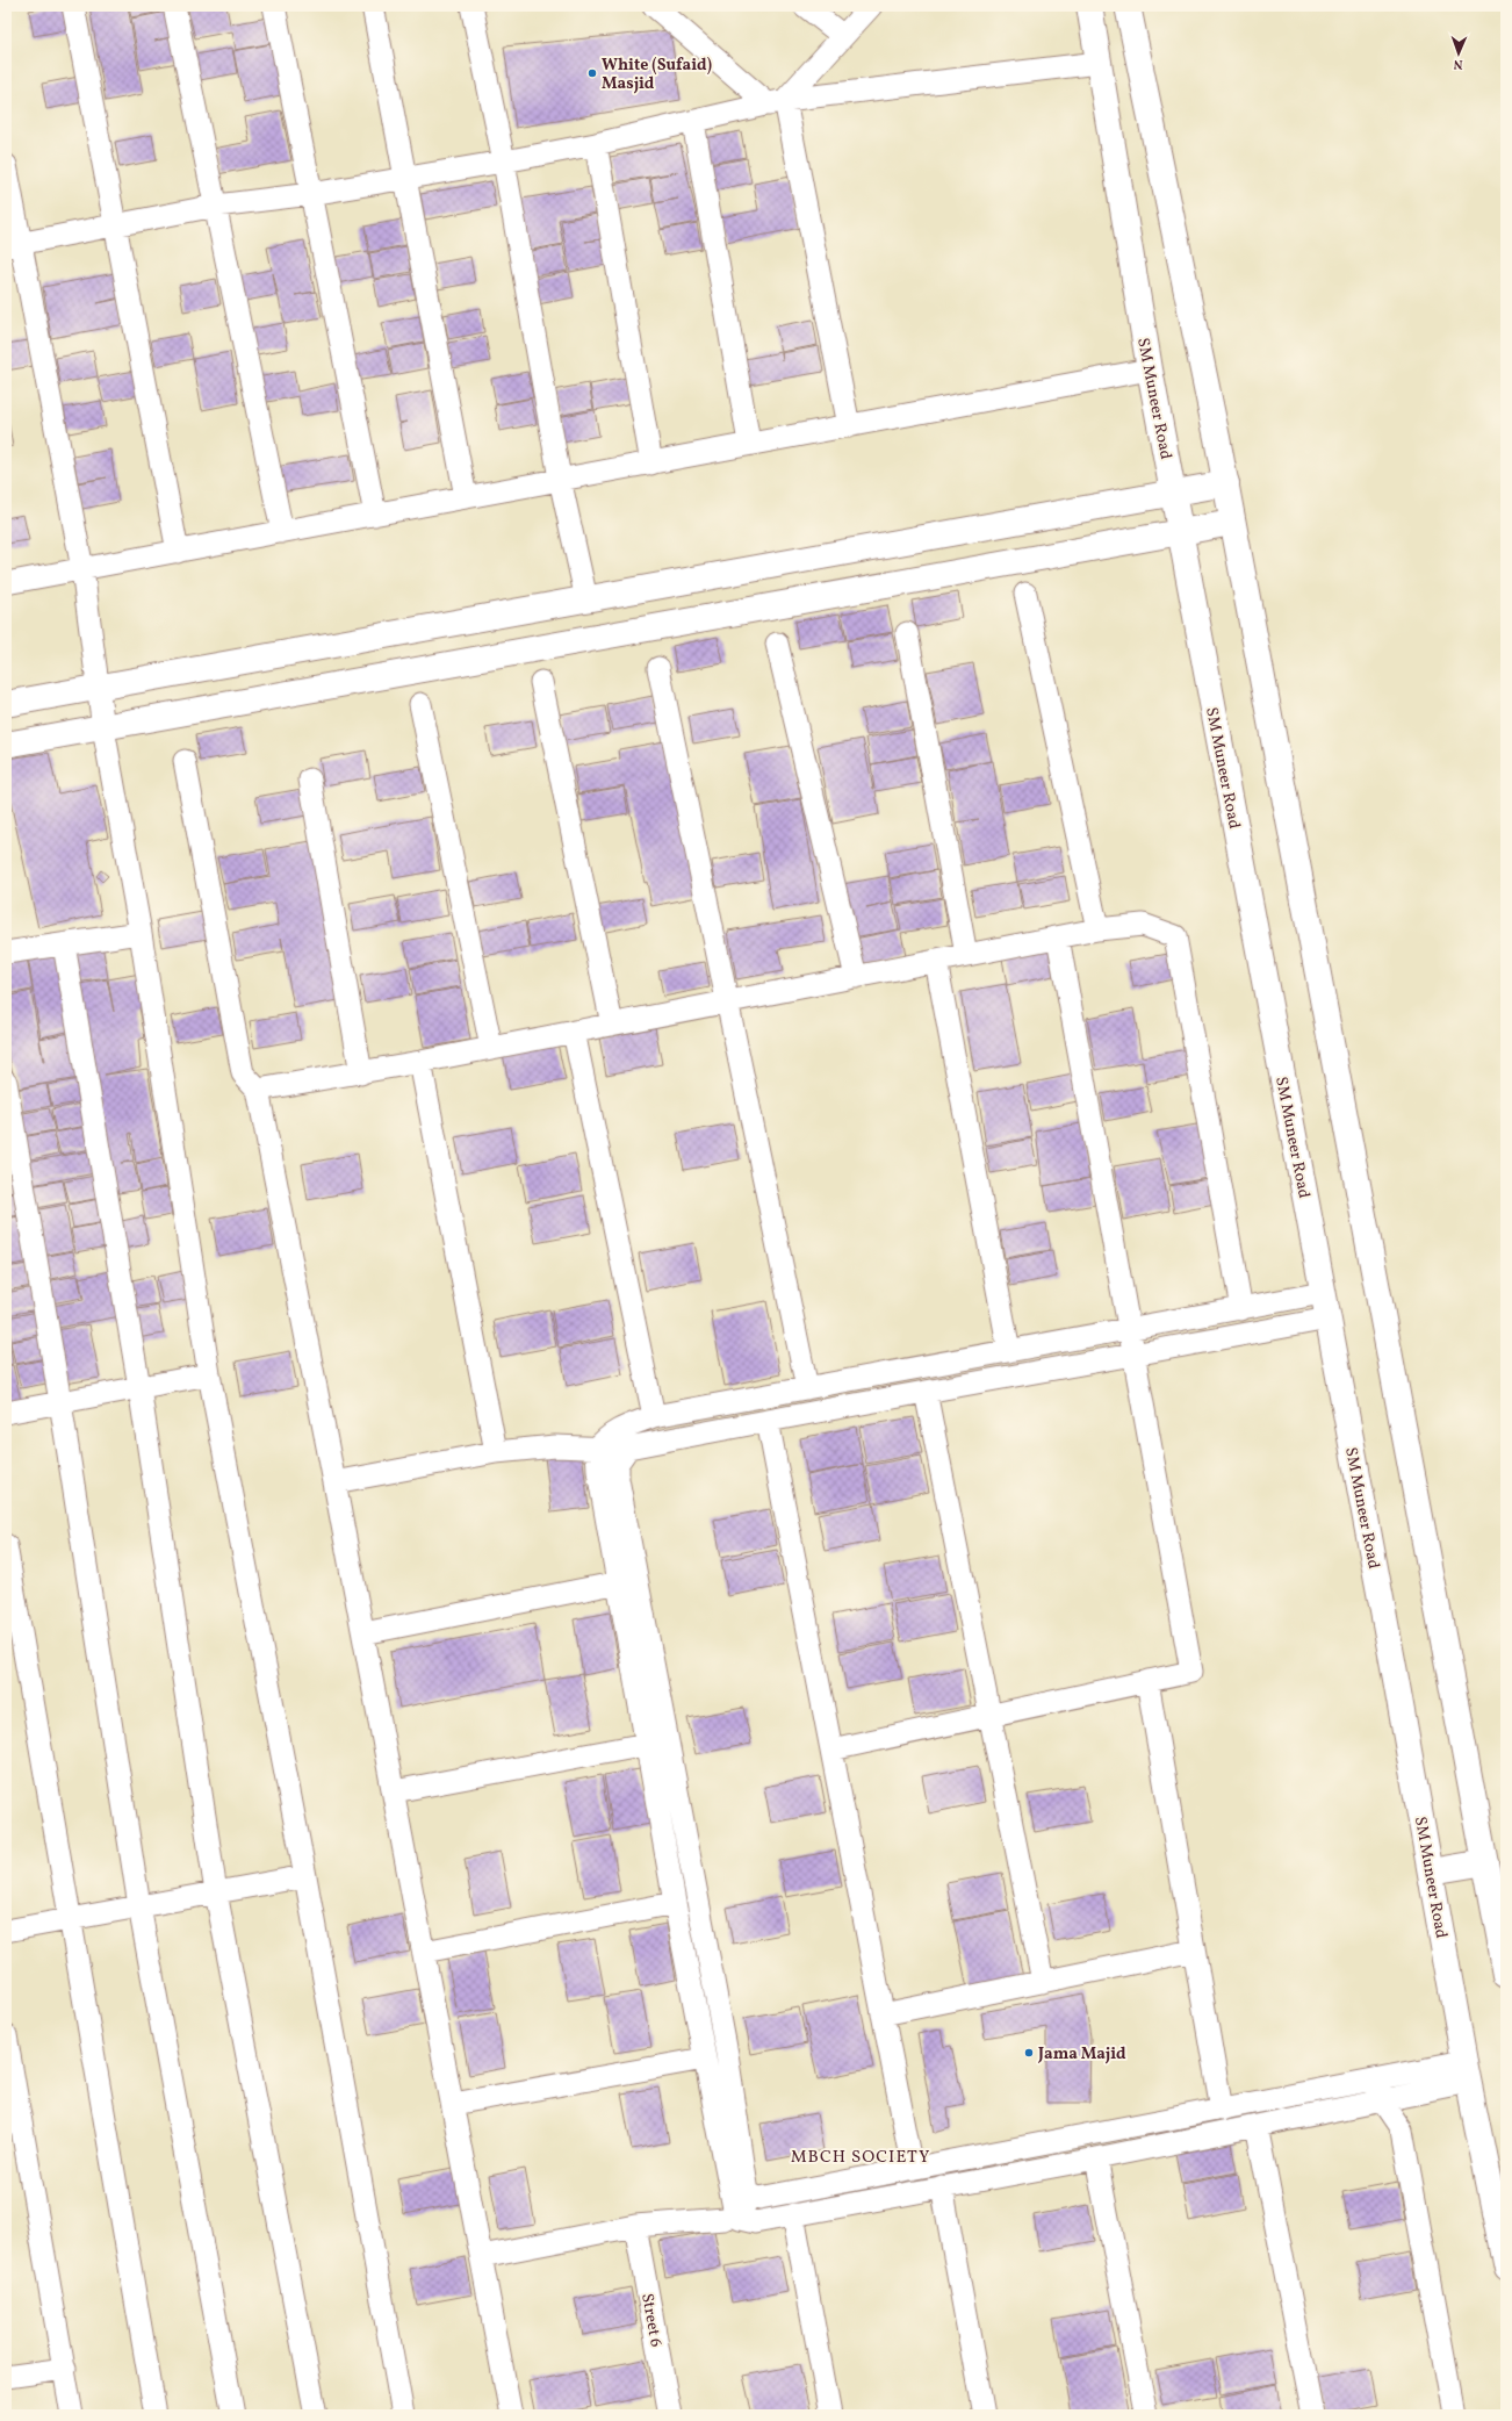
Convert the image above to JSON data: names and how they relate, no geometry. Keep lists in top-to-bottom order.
{
  "streets": {
    "main road": ["SM Muneer Road"],
    "street": ["Street 6"]
  },
  "districts": ["MBCH SOCIETY"],
  "places": ["White (Sufaid) Masjid", "Jama Majid"],
  "north": "bottom"
}
